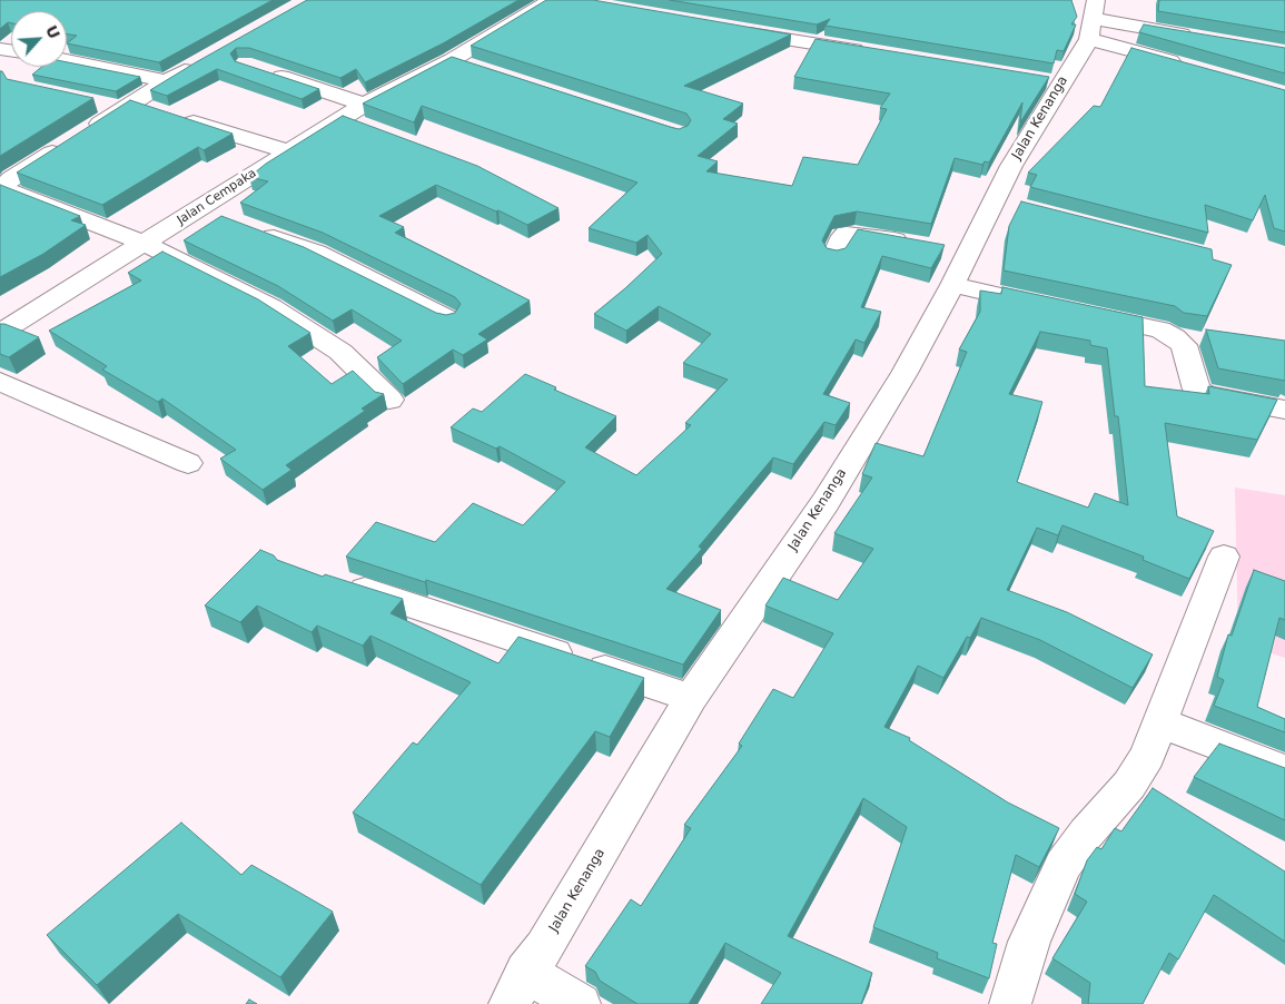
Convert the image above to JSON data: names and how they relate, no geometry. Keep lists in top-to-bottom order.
{
  "streets": {
    "street": ["Jalan Kenanga", "Jalan Cempaka"]
  },
  "north": "top right"
}
